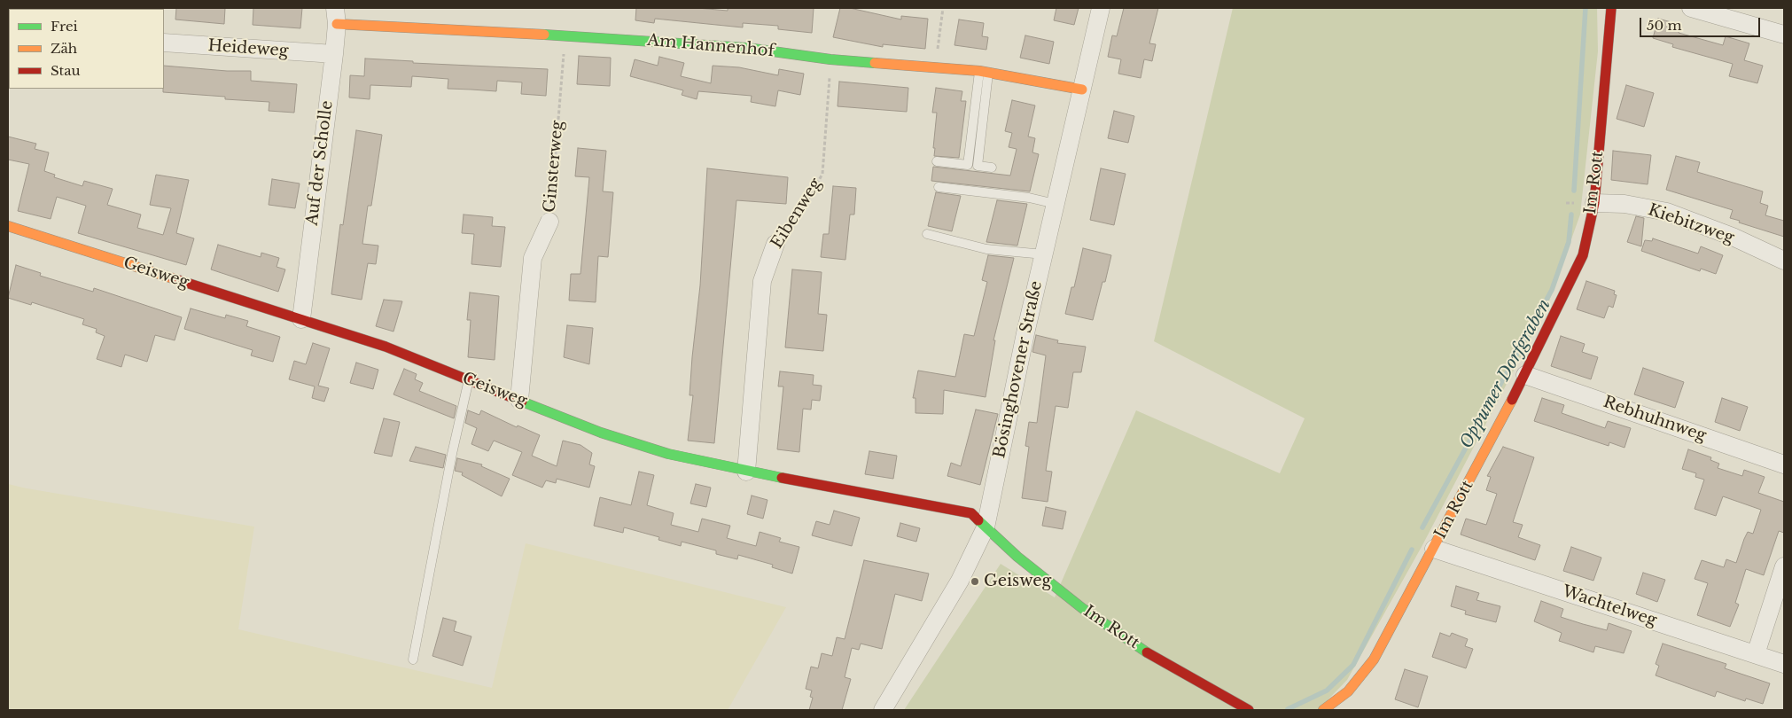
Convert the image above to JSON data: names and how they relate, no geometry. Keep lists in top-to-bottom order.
{
  "streets": {
    "street": [
      "Am Hannenhof",
      "Heideweg",
      "Auf der Scholle",
      "Ginsterweg",
      "Im Rott",
      "Eibenweg",
      "Kiebitzweg",
      "Geisweg",
      "Bösinghovener Straße",
      "Rebhuhnweg",
      "Wachtelweg"
    ]
  },
  "crossings": [
    ["Am Hannenhof", "Auf der Scholle"],
    ["Am Hannenhof", "Ginsterweg"],
    ["Am Hannenhof", "Eibenweg"],
    ["Am Hannenhof", "Bösinghovener Straße"],
    ["Heideweg", "Auf der Scholle"],
    ["Auf der Scholle", "Geisweg"],
    ["Ginsterweg", "Geisweg"],
    ["Im Rott", "Kiebitzweg"],
    ["Im Rott", "Geisweg"],
    ["Im Rott", "Bösinghovener Straße"],
    ["Im Rott", "Rebhuhnweg"],
    ["Im Rott", "Wachtelweg"],
    ["Eibenweg", "Geisweg"],
    ["Geisweg", "Bösinghovener Straße"]
  ],
  "water": ["Oppumer Dorfgraben"],
  "places": ["Geisweg"],
  "legend": ["Frei", "Zäh", "Stau"],
  "scale_bar": "50 m"
}
